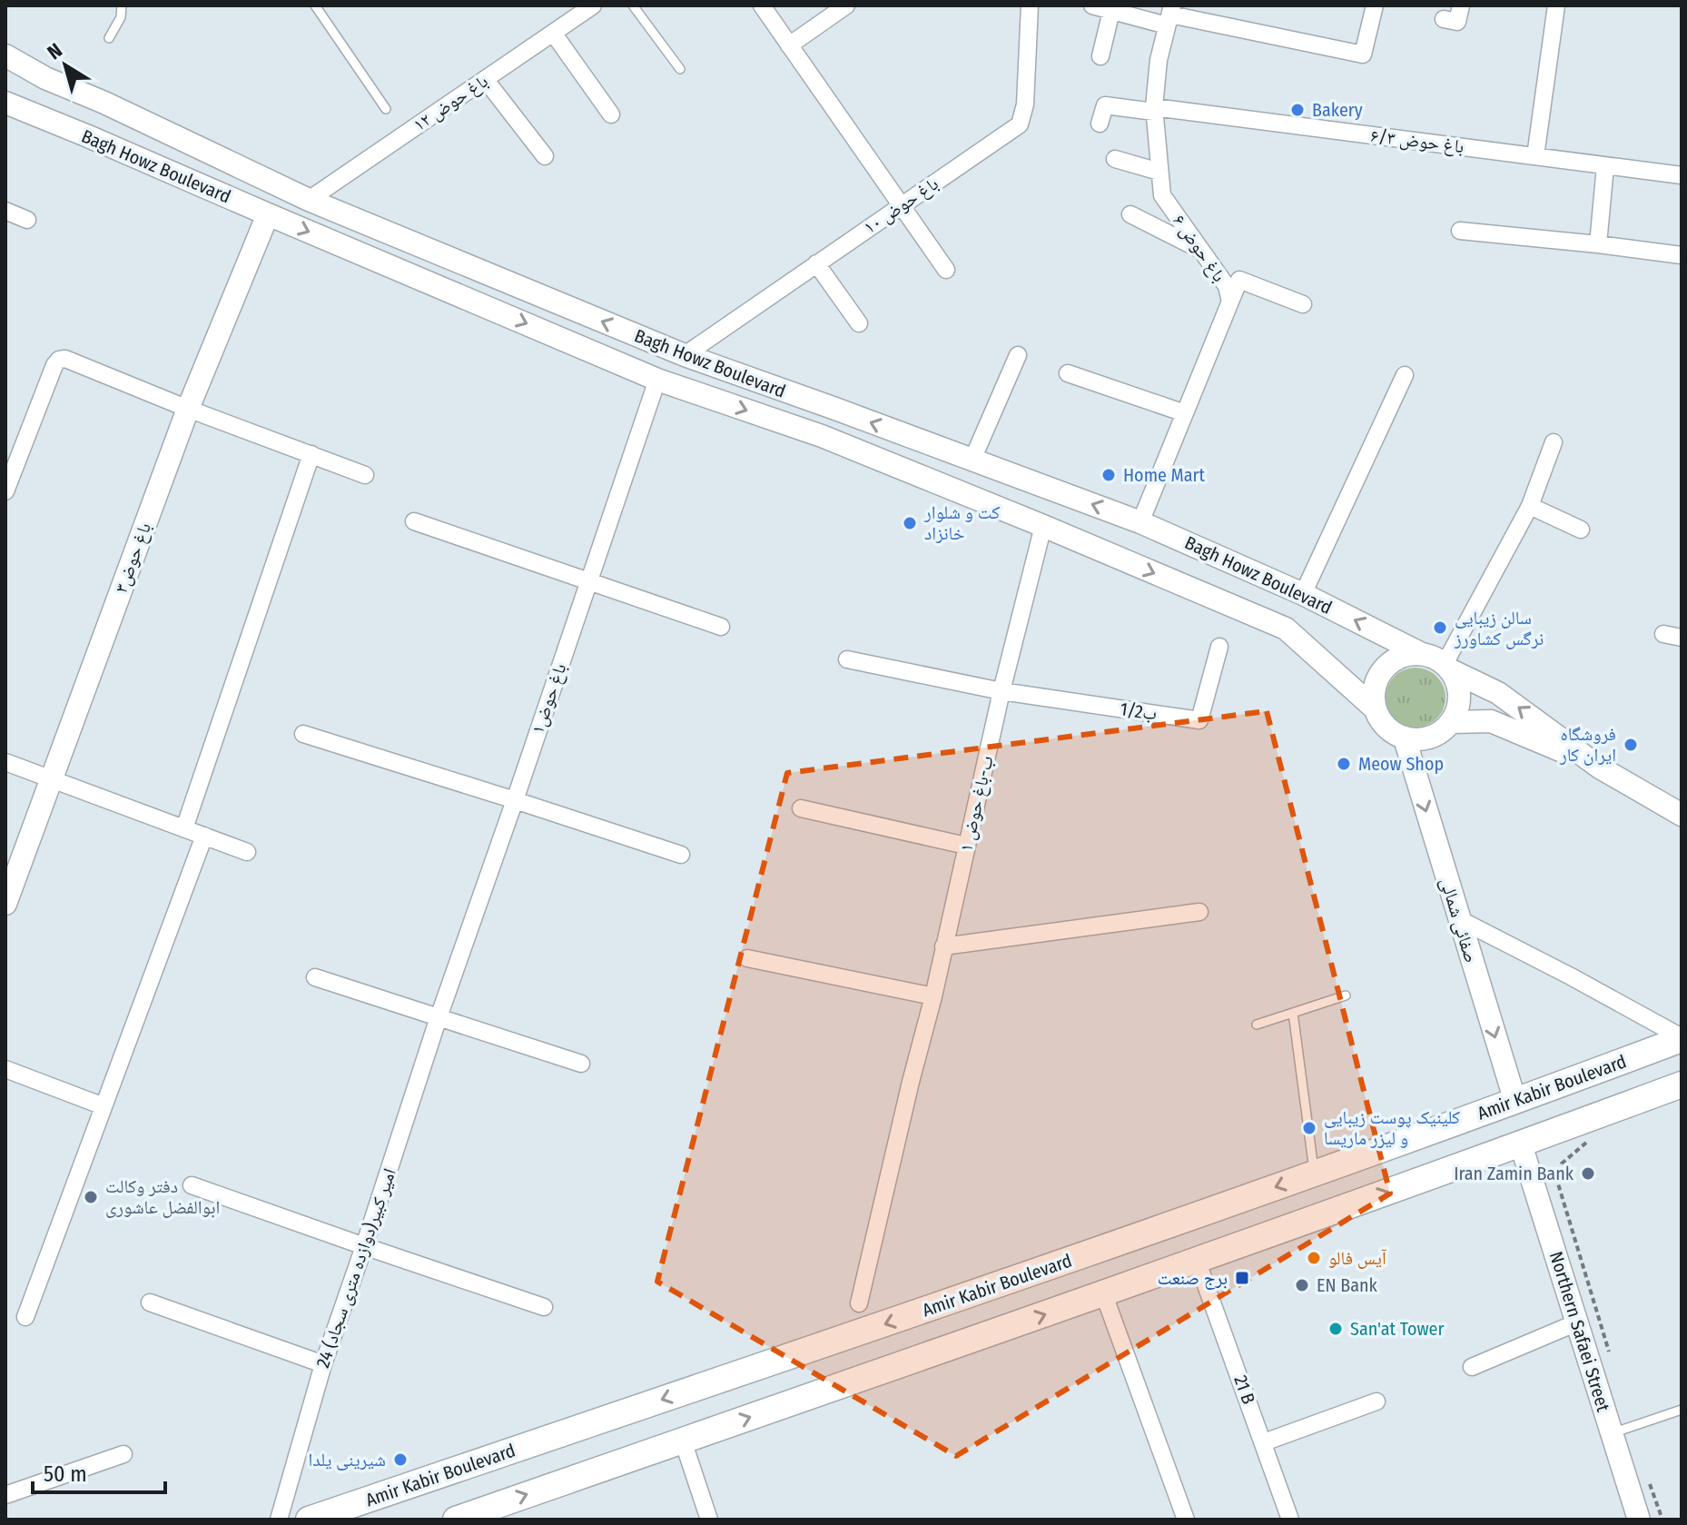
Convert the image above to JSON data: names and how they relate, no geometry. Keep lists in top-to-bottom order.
{
  "streets": {
    "main road": [
      "Bagh Howz Boulevard",
      "باغ حوض۳",
      "صفائی شمالی",
      "Amir Kabir Boulevard",
      "Northern Safaei Street"
    ],
    "street": [
      "۱۲ باغ حوض",
      "۶/۳ باغ حوض",
      "۱۰ باغ حوض",
      "۶ باغ حوض",
      "باغ حوض۱",
      "1/2ب",
      "۱ ب-باغ حوض",
      "24 امیر کبیر(دوازده متری سجاد)",
      "21 B"
    ]
  },
  "crossings": [
    ["۱۲ باغ حوض", "Bagh Howz Boulevard"],
    ["۶/۳ باغ حوض", "۶ باغ حوض"],
    ["Bagh Howz Boulevard", "۱۰ باغ حوض"],
    ["Bagh Howz Boulevard", "۶ باغ حوض"],
    ["Bagh Howz Boulevard", "باغ حوض۳"],
    ["Bagh Howz Boulevard", "باغ حوض۱"],
    ["Bagh Howz Boulevard", "۱ ب-باغ حوض"],
    ["Bagh Howz Boulevard", "صفائی شمالی"],
    ["باغ حوض۱", "24 امیر کبیر(دوازده متری سجاد)"],
    ["1/2ب", "۱ ب-باغ حوض"],
    ["صفائی شمالی", "Amir Kabir Boulevard"]
  ],
  "one_way": ["صفائی شمالی"],
  "places": {
    "other": [
      "Bakery",
      "Home Mart",
      "کت و شلوار خانزاد",
      "سالن زیبایی نرگس کشاورز",
      "فروشگاه ایران کار",
      "Meow Shop",
      "کلینیک پوست زیبایی و لیزر ماریسا",
      "Iran Zamin Bank",
      "دفتر وکالت ابوالفضل عاشوری",
      "آیس فالو",
      "EN Bank",
      "San'at Tower",
      "شیرینی یلدا"
    ],
    "transit": ["برج صنعت"]
  },
  "scale_bar": "50 m",
  "north": "top left"
}
